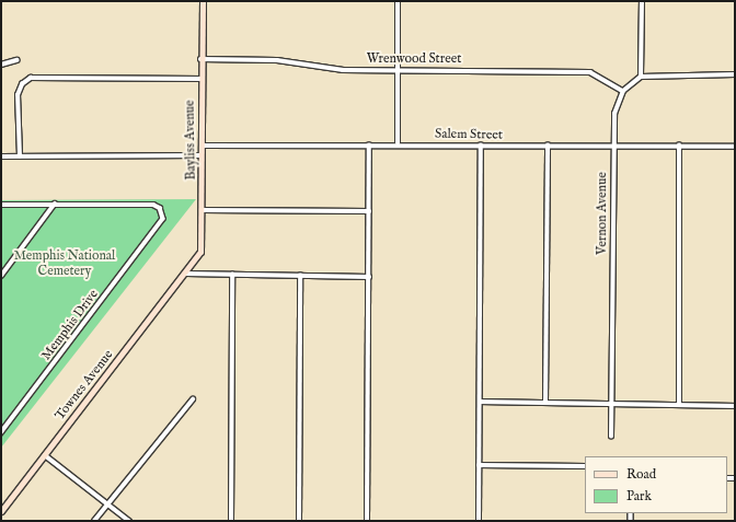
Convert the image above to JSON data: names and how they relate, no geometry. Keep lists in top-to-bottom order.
{
  "streets": {
    "street": [
      "Wrenwood Street",
      "Salem Street",
      "Bayliss Avenue",
      "Vernon Avenue",
      "Memphis Drive",
      "Townes Avenue"
    ]
  },
  "crossings": [
    ["Wrenwood Street", "Bayliss Avenue"],
    ["Wrenwood Street", "Vernon Avenue"],
    ["Salem Street", "Bayliss Avenue"],
    ["Salem Street", "Vernon Avenue"],
    ["Bayliss Avenue", "Townes Avenue"]
  ],
  "parks": ["Memphis National Cemetery"],
  "legend": ["Road", "Park"]
}
